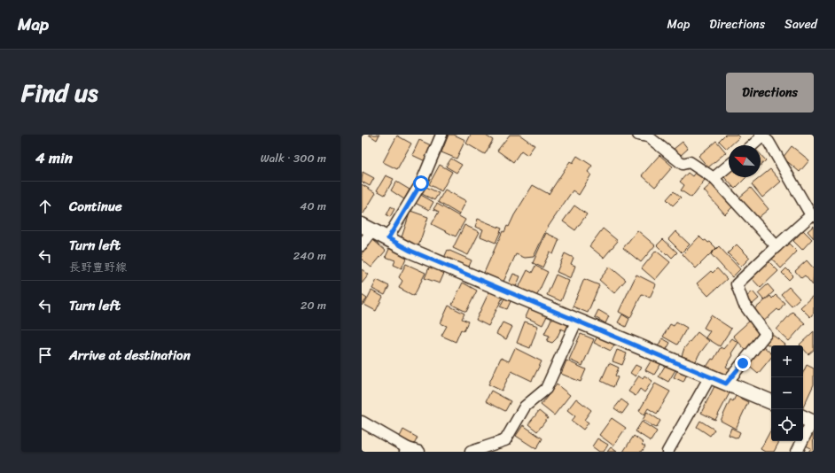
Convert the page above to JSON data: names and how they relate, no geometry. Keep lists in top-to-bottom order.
{
  "north": "top left",
  "page": {
    "header": "Map",
    "nav": ["Map", "Directions", "Saved"],
    "title": "Find us",
    "buttons": "Directions",
    "heading": ["4 min", "Walk · 300 m"],
    "list": [
      ["Continue", "40 m"],
      ["Turn left", "長野豊野線", "240 m"],
      ["Turn left", "20 m"],
      "Arrive at destination"
    ],
    "map_buttons": ["+", "−"]
  }
}
